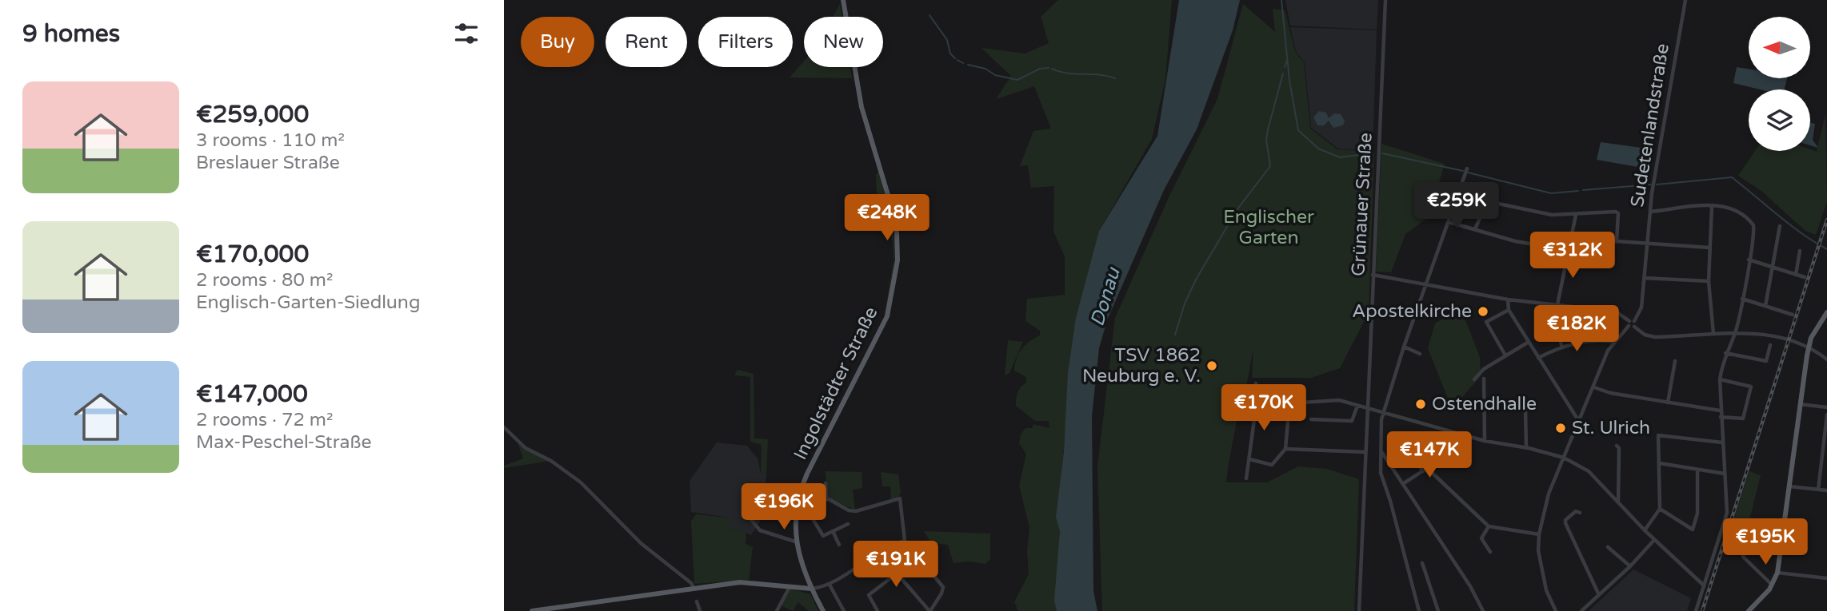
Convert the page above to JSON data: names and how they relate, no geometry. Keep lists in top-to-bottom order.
{
  "streets": {
    "main road": ["Ingolstädter Straße"],
    "street": ["Sudetenlandstraße", "Grünauer Straße"]
  },
  "water": ["Donau"],
  "parks": ["Englischer Garten"],
  "places": [
    "Apostelkirche",
    "TSV 1862 Neuburg e. V.",
    "Ostendhalle",
    "St. Ulrich"
  ],
  "north": "left",
  "page": {
    "heading": "9 homes",
    "chip": [
      "Buy",
      "Rent",
      "Filters",
      "New"
    ],
    "list": [
      {
        "name": "€259,000",
        "note": "3 rooms · 110 m² · Breslauer Straße"
      },
      {
        "name": "€170,000",
        "note": "2 rooms · 80 m² · Englisch-Garten-Siedlung"
      },
      {
        "name": "€147,000",
        "note": "2 rooms · 72 m² · Max-Peschel-Straße"
      }
    ],
    "price": [
      "€259K",
      "€248K",
      "€312K",
      "€182K",
      "€170K",
      "€147K",
      "€196K",
      "€195K",
      "€191K"
    ]
  }
}
